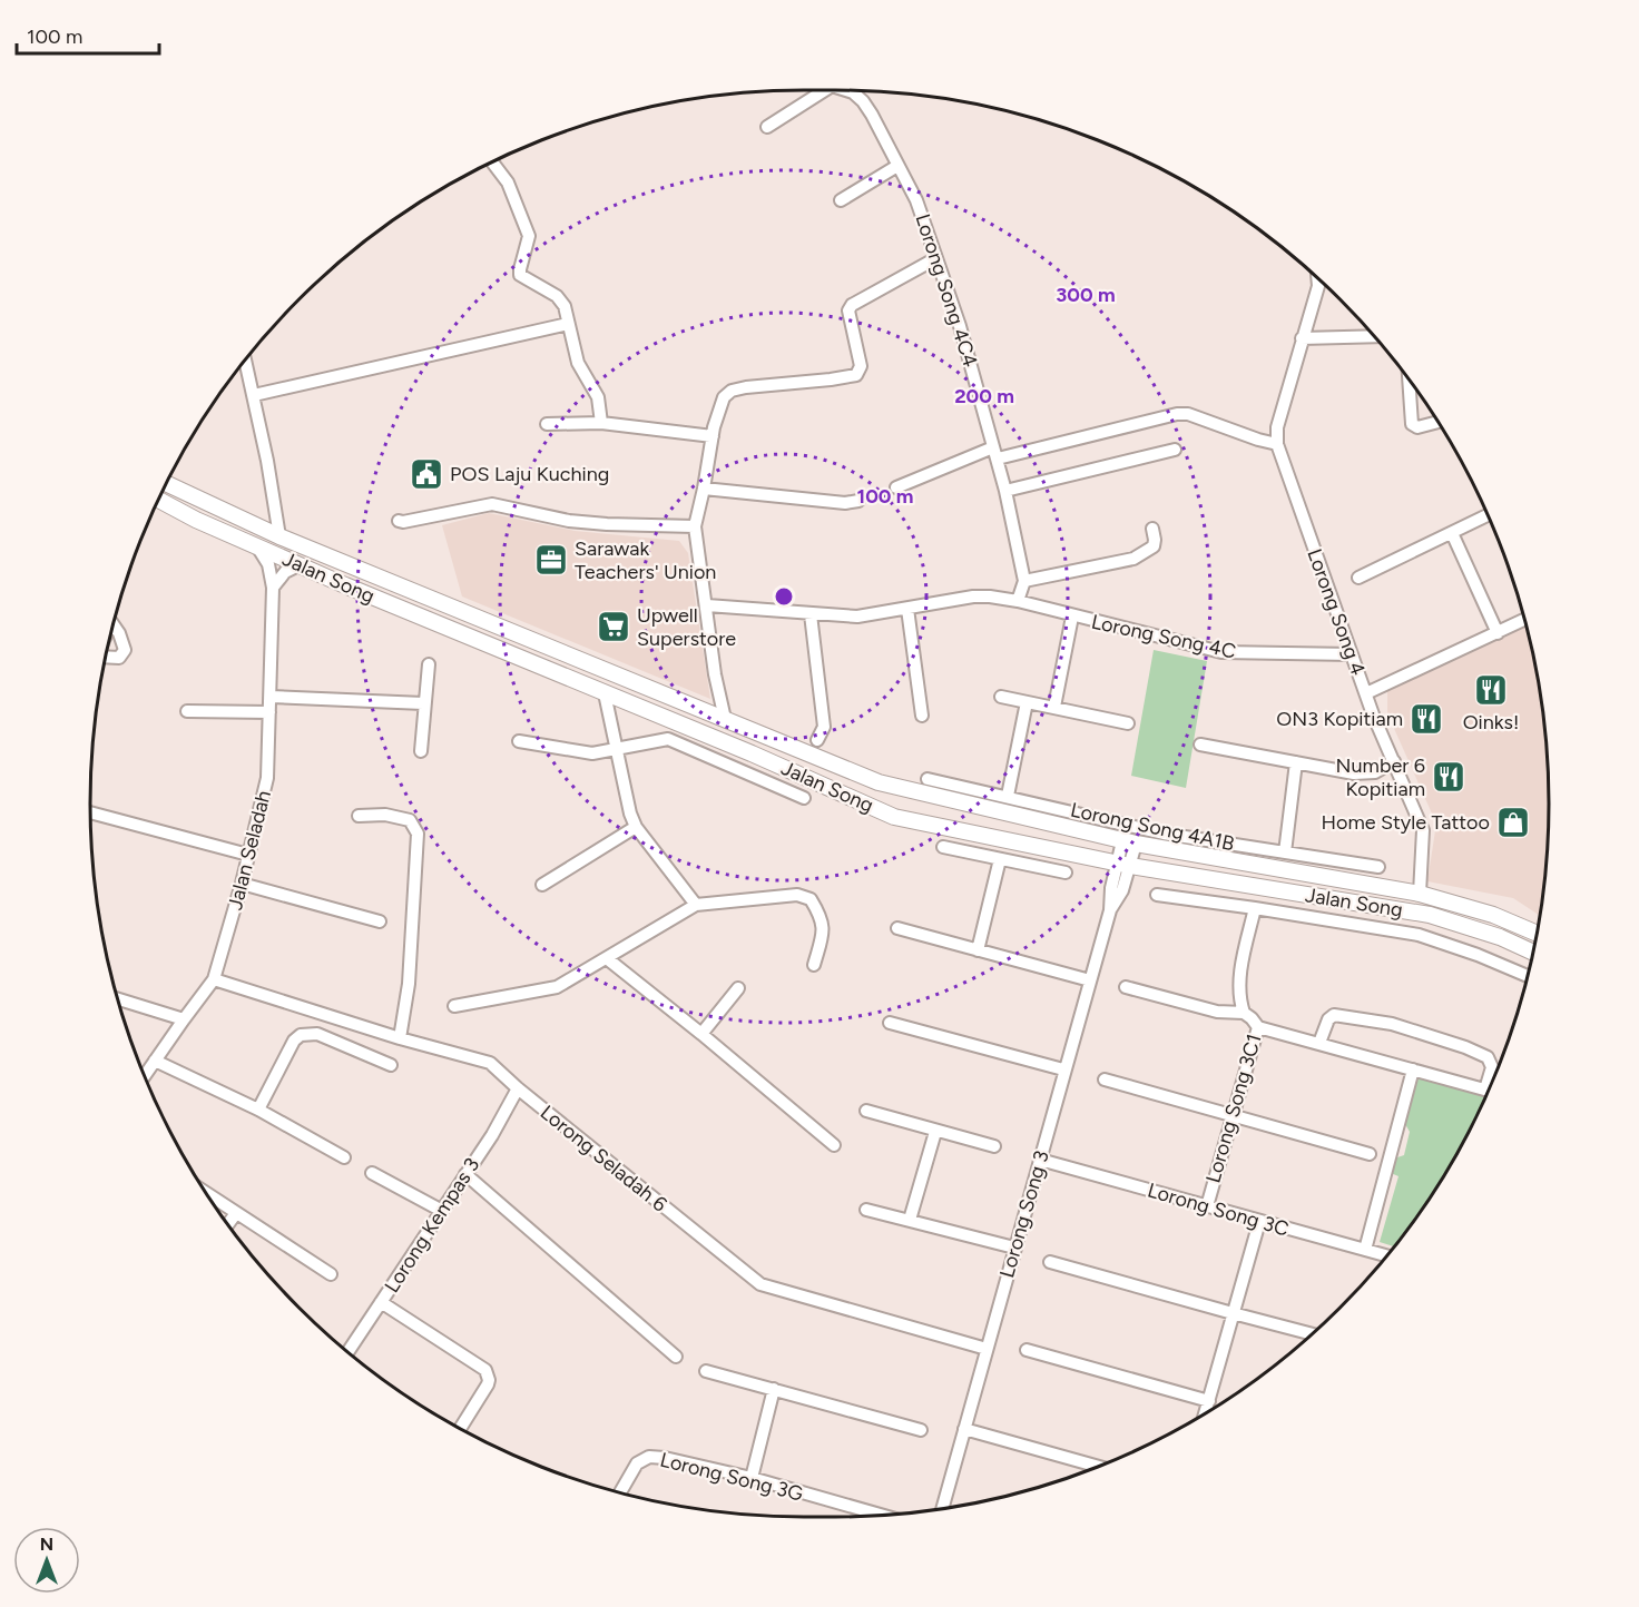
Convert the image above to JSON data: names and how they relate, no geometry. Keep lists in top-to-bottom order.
{
  "streets": {
    "main road": ["Jalan Song"],
    "street": [
      "Lorong Song 4C4",
      "Lorong Song 4",
      "Lorong Song 4C",
      "Lorong Song 4A1B",
      "Jalan Seladah",
      "Lorong Song 3C1",
      "Lorong Seladah 6",
      "Lorong Song 3C",
      "Lorong Song 3",
      "Lorong Kempas 3",
      "Lorong Song 3G"
    ]
  },
  "crossings": [
    ["Jalan Song", "Lorong Song 4"],
    ["Jalan Song", "Jalan Seladah"],
    ["Jalan Song", "Lorong Song 3"],
    ["Lorong Song 4", "Lorong Song 4C"],
    ["Jalan Seladah", "Lorong Seladah 6"],
    ["Lorong Song 3C1", "Lorong Song 3C"],
    ["Lorong Seladah 6", "Lorong Song 3"],
    ["Lorong Seladah 6", "Lorong Kempas 3"],
    ["Lorong Song 3C", "Lorong Song 3"]
  ],
  "places": {
    "public building": ["POS Laju Kuching"],
    "office": ["Sarawak Teachers' Union"],
    "supermarket": ["Upwell Superstore"],
    "restaurant": ["Oinks!", "ON3 Kopitiam", "Number 6 Kopitiam"],
    "shop": ["Home Style Tattoo"]
  },
  "scale_bar": "100 m",
  "north": "top",
  "rings": ["300 m", "200 m", "100 m"]
}
